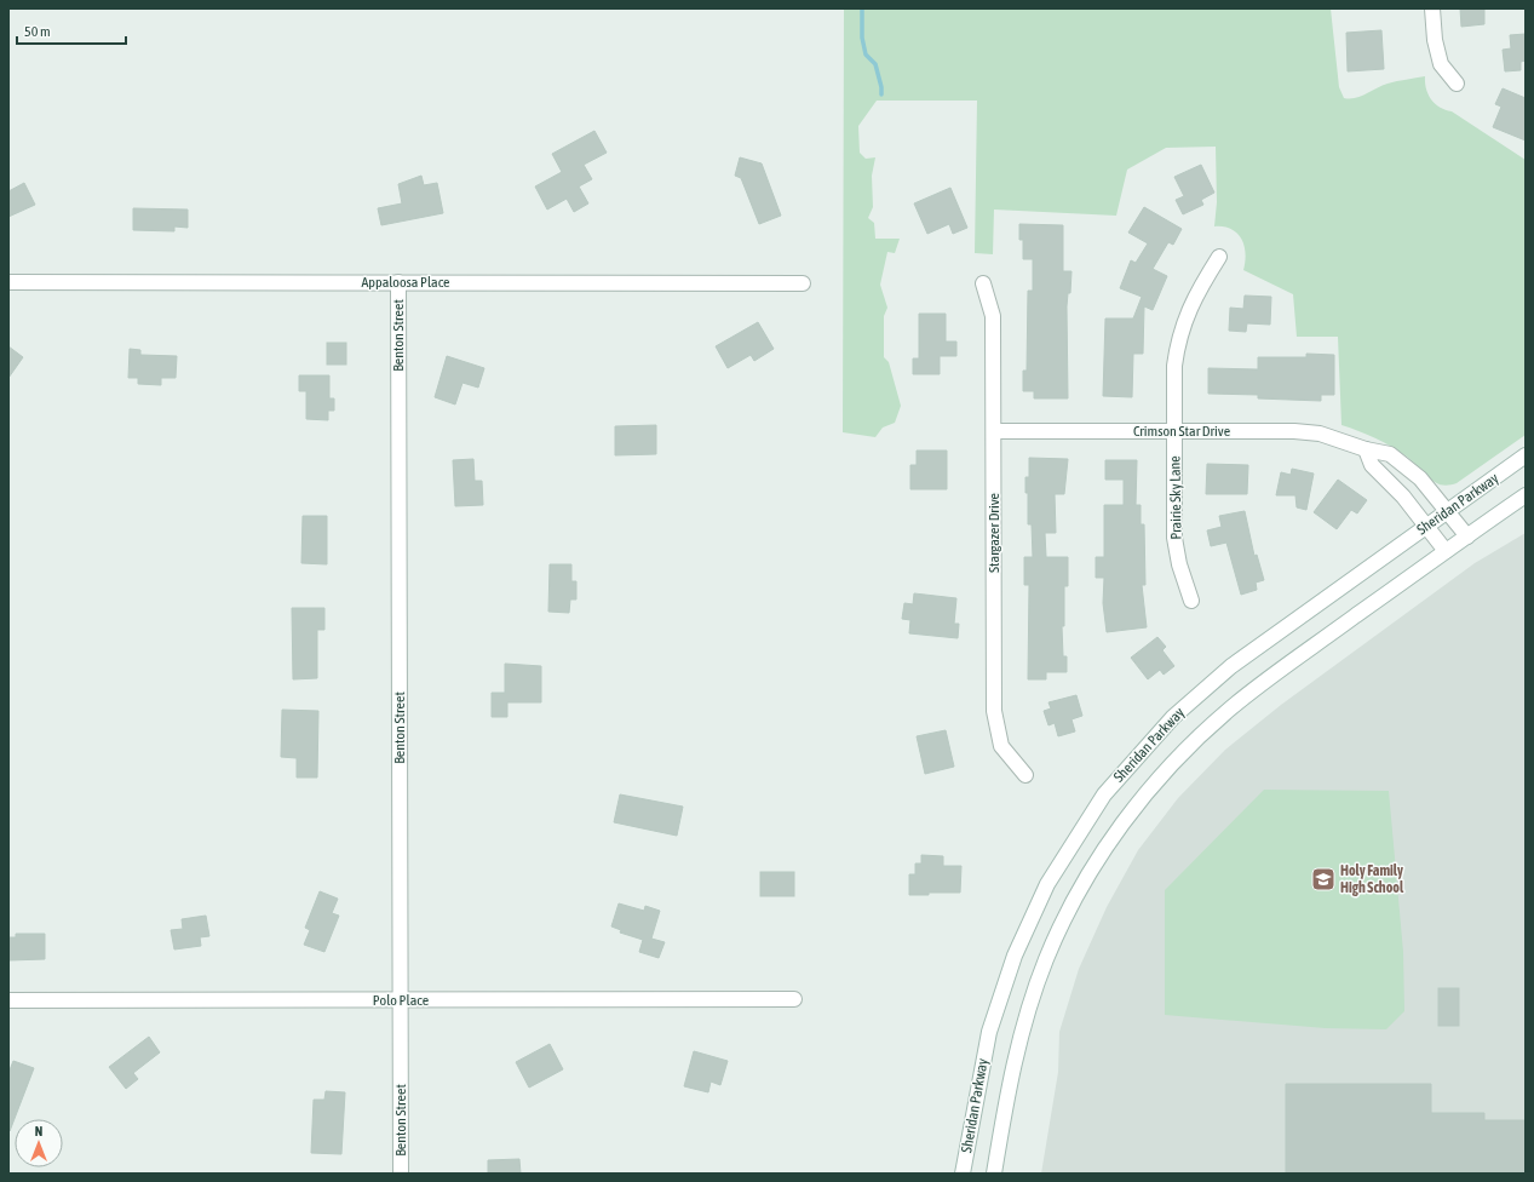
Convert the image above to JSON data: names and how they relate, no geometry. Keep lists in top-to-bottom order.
{
  "streets": {
    "street": [
      "Appaloosa Place",
      "Benton Street",
      "Crimson Star Drive",
      "Prairie Sky Lane",
      "Sheridan Parkway",
      "Stargazer Drive",
      "Polo Place"
    ]
  },
  "crossings": [
    ["Appaloosa Place", "Benton Street"],
    ["Benton Street", "Polo Place"],
    ["Crimson Star Drive", "Prairie Sky Lane"],
    ["Crimson Star Drive", "Sheridan Parkway"],
    ["Crimson Star Drive", "Stargazer Drive"]
  ],
  "places": {
    "school or university": ["Holy Family High School"]
  },
  "scale_bar": "50 m",
  "north": "top"
}
